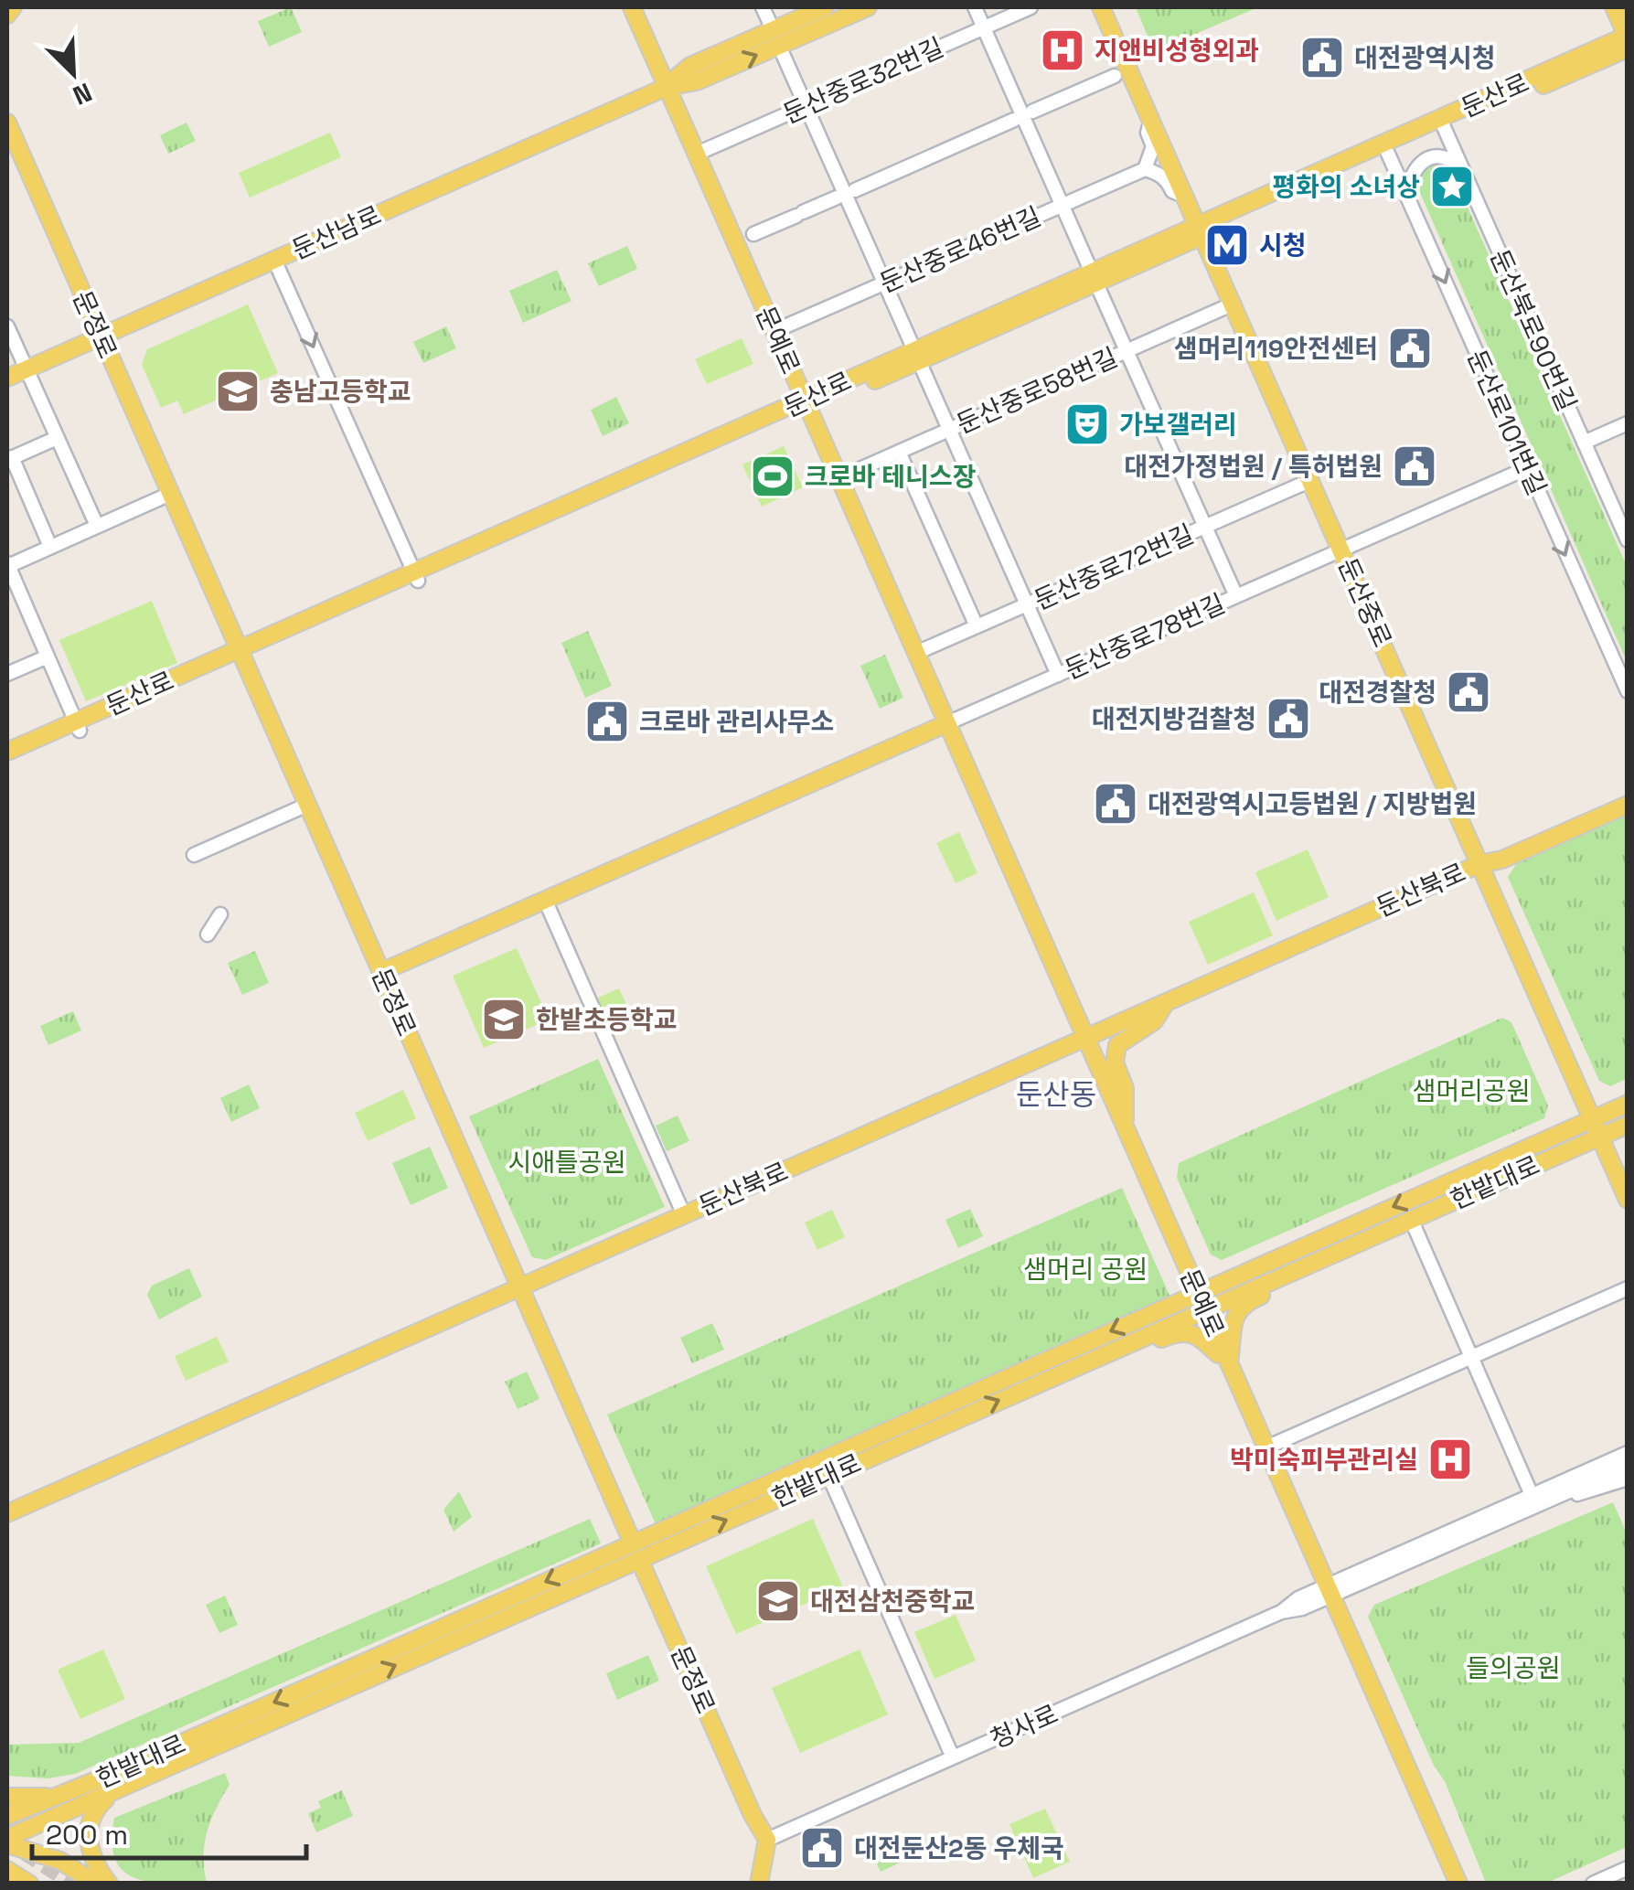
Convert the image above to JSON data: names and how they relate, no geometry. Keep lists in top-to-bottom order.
{
  "streets": {
    "main road": [
      "둔산로",
      "둔산남로",
      "문정로",
      "문예로",
      "둔산중로",
      "둔산북로",
      "한밭대로"
    ],
    "street": [
      "둔산중로32번길",
      "둔산중로46번길",
      "둔산북로90번길",
      "둔산중로58번길",
      "둔산로101번길",
      "둔산중로72번길",
      "둔산중로78번길",
      "청사로"
    ]
  },
  "crossings": [
    ["둔산중로32번길", "문예로"],
    ["둔산로", "문정로"],
    ["둔산로", "둔산북로90번길"],
    ["둔산로", "문예로"],
    ["둔산로", "둔산로101번길"],
    ["둔산로", "둔산중로"],
    ["둔산남로", "문정로"],
    ["둔산남로", "문예로"],
    ["둔산중로46번길", "문예로"],
    ["문정로", "둔산북로"],
    ["문정로", "한밭대로"],
    ["문정로", "청사로"],
    ["문예로", "둔산중로58번길"],
    ["문예로", "둔산중로72번길"],
    ["문예로", "둔산중로78번길"],
    ["문예로", "둔산북로"],
    ["문예로", "한밭대로"],
    ["문예로", "청사로"],
    ["둔산중로58번길", "둔산중로"],
    ["둔산로101번길", "둔산중로78번길"],
    ["둔산중로72번길", "둔산중로"],
    ["둔산중로", "둔산중로78번길"],
    ["둔산중로", "둔산북로"],
    ["둔산중로", "한밭대로"]
  ],
  "one_way": ["둔산로101번길"],
  "districts": ["둔산동"],
  "parks": [
    "샘머리공원",
    "시애틀공원",
    "샘머리 공원",
    "들의공원"
  ],
  "places": {
    "hospital": ["지앤비성형외과", "박미숙피부관리실"],
    "public building": [
      "대전광역시청",
      "샘머리119안전센터",
      "대전가정법원 / 특허법원",
      "대전경찰청",
      "대전지방검찰청",
      "크로바 관리사무소",
      "대전광역시고등법원 / 지방법원",
      "대전둔산2동 우체국"
    ],
    "place": ["평화의 소녀상"],
    "metro station": ["시청"],
    "school or university": ["충남고등학교", "한밭초등학교", "대전삼천중학교"],
    "theatre": ["가보갤러리"],
    "sports": ["크로바 테니스장"]
  },
  "scale_bar": "200 m",
  "north": "bottom right"
}
